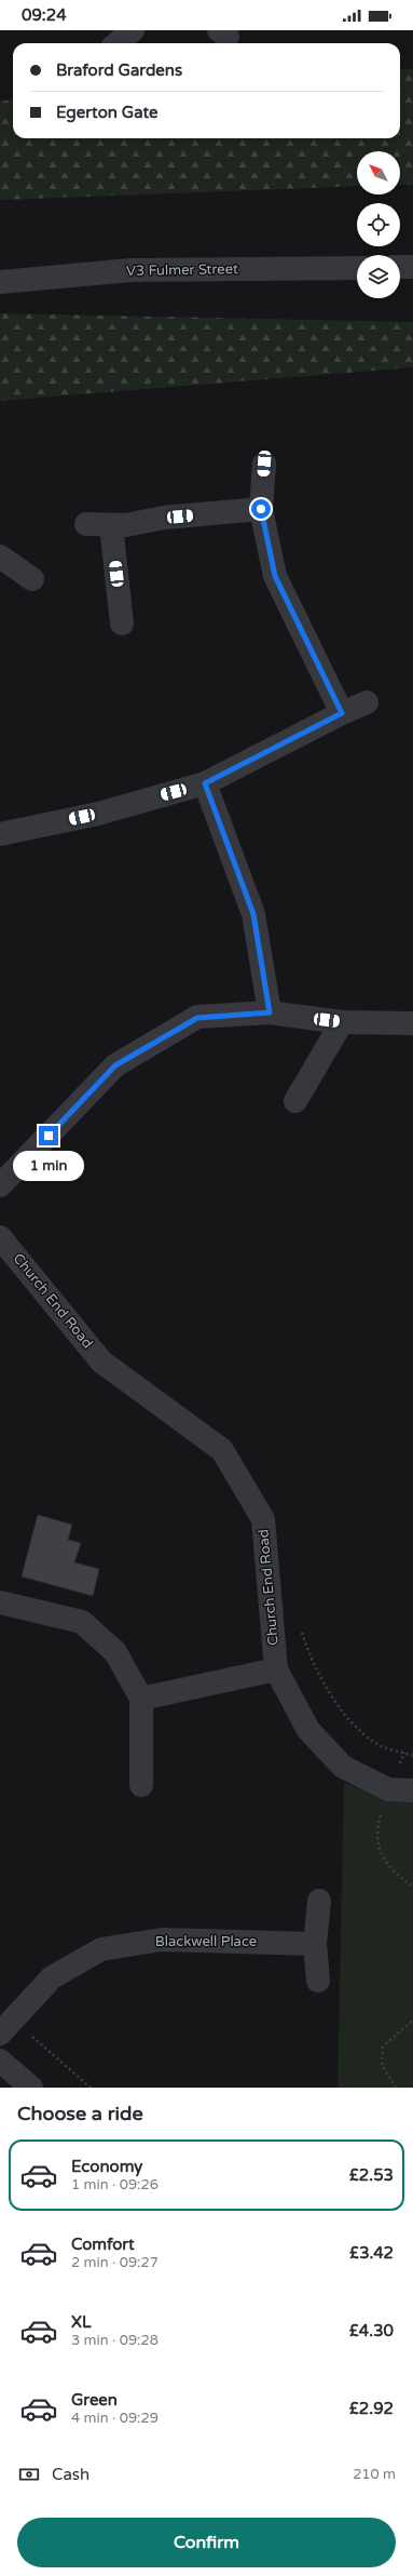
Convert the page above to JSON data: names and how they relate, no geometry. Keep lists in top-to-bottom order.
{
  "streets": {
    "street": ["V3 Fulmer Street", "Church End Road", "Blackwell Place"]
  },
  "north": "top left",
  "page": {
    "status": "09:24",
    "banner": ["Braford Gardens", "Egerton Gate"],
    "bubble": "1 min",
    "heading": "Choose a ride",
    "list": [
      {
        "name": "Economy",
        "note": "1 min · 09:26",
        "value": "£2.53"
      },
      {
        "name": "Comfort",
        "note": "2 min · 09:27",
        "value": "£3.42"
      },
      {
        "name": "XL",
        "note": "3 min · 09:28",
        "value": "£4.30"
      },
      {
        "name": "Green",
        "note": "4 min · 09:29",
        "value": "£2.92"
      }
    ],
    "pay": ["Cash", "210 m"],
    "buttons": "Confirm"
  }
}
